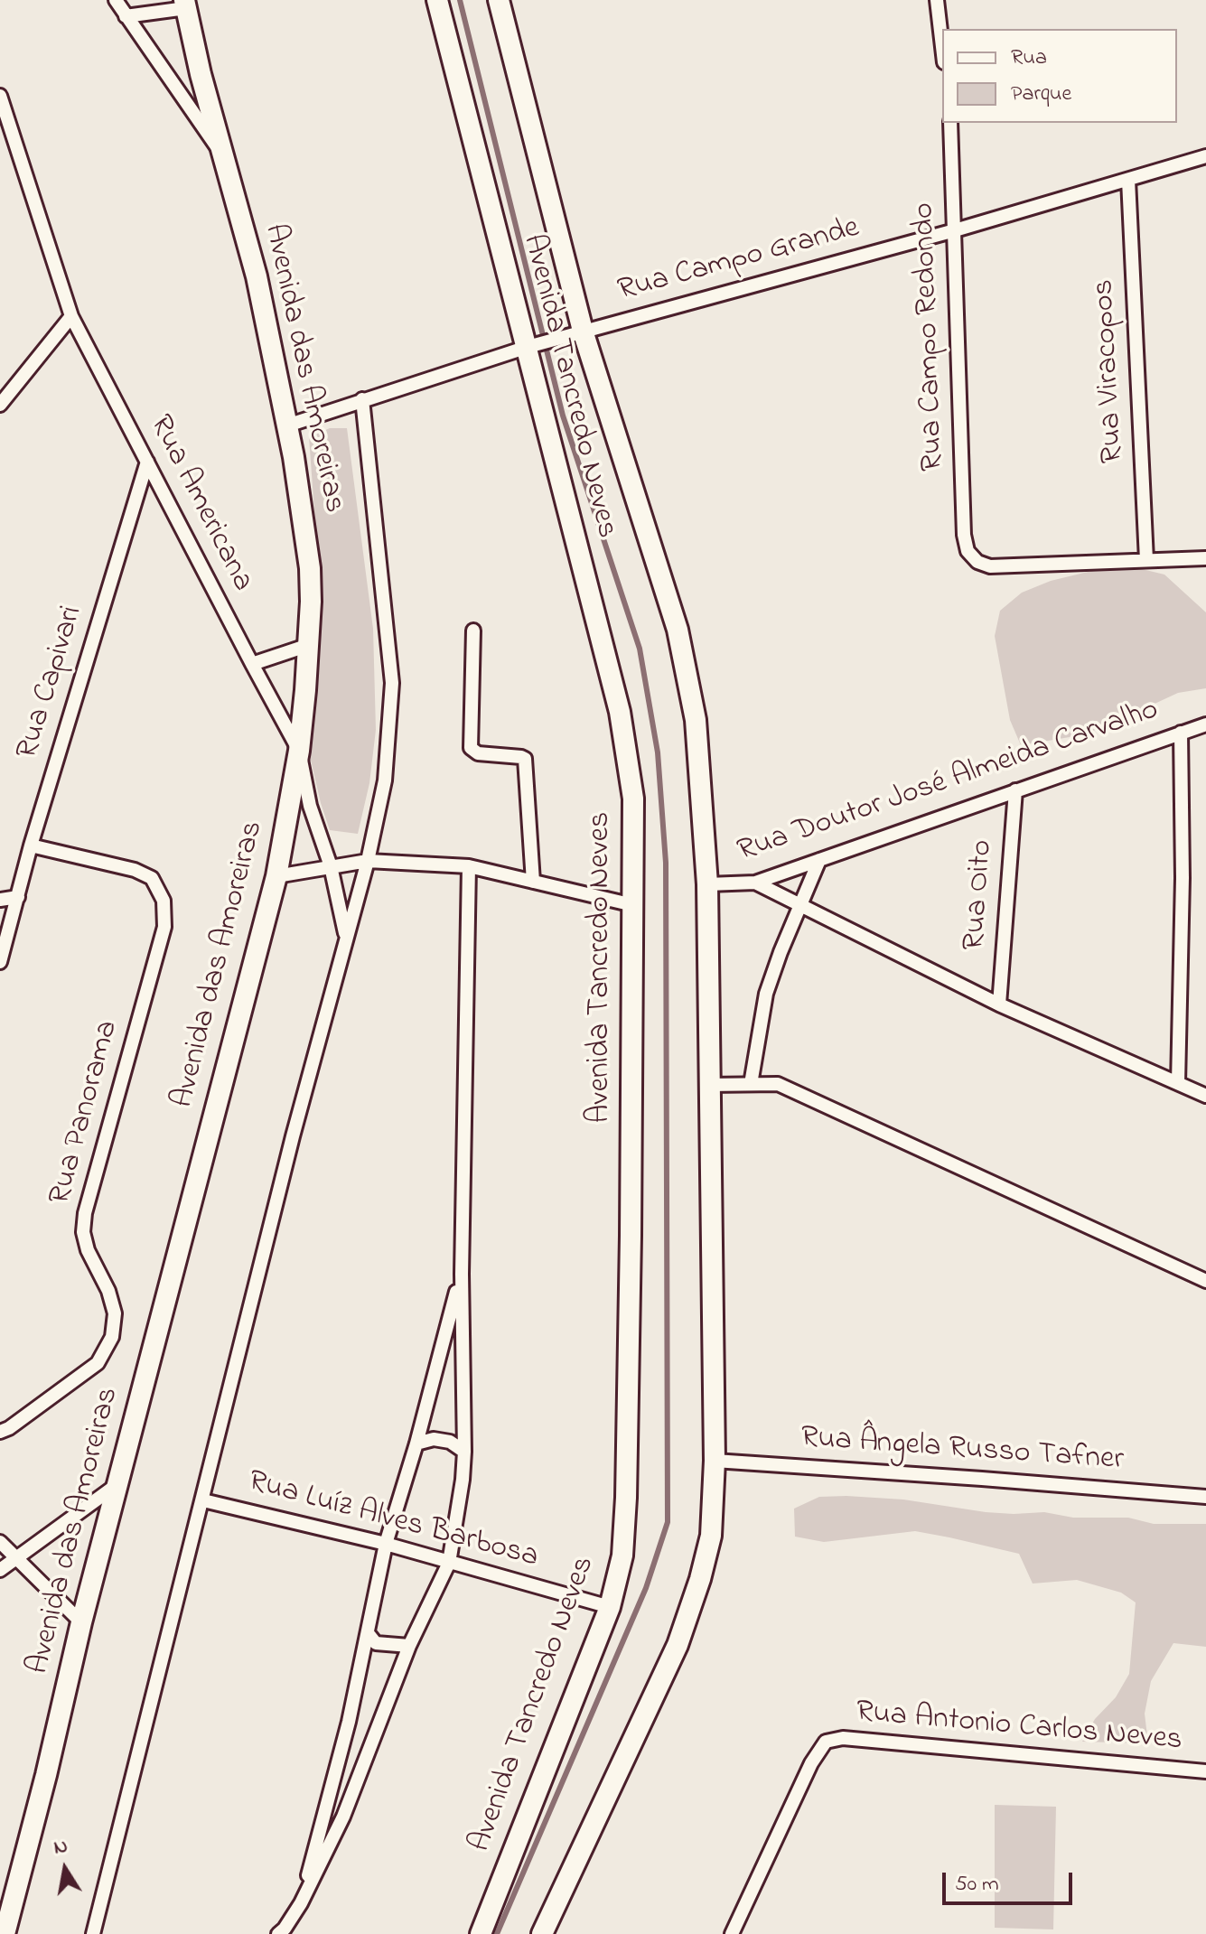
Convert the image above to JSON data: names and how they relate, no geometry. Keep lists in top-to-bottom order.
{
  "streets": {
    "main road": ["Avenida das Amoreiras", "Avenida Tancredo Neves"],
    "street": [
      "Rua Campo Grande",
      "Rua Campo Redondo",
      "Rua Viracopos",
      "Rua Americana",
      "Rua Capivari",
      "Rua Doutor José Almeida Carvalho",
      "Rua Oito",
      "Rua Panorama",
      "Rua Ângela Russo Tafner",
      "Rua Luíz Alves Barbosa",
      "Rua Antonio Carlos Neves"
    ]
  },
  "crossings": [
    ["Rua Campo Grande", "Rua Campo Redondo"],
    ["Rua Campo Grande", "Avenida das Amoreiras"],
    ["Rua Campo Grande", "Rua Viracopos"],
    ["Rua Campo Grande", "Avenida Tancredo Neves"],
    ["Rua Campo Redondo", "Rua Viracopos"],
    ["Avenida das Amoreiras", "Rua Americana"],
    ["Avenida das Amoreiras", "Rua Luíz Alves Barbosa"],
    ["Avenida Tancredo Neves", "Rua Luíz Alves Barbosa"],
    ["Rua Americana", "Rua Capivari"],
    ["Rua Capivari", "Rua Panorama"],
    ["Rua Doutor José Almeida Carvalho", "Rua Oito"]
  ],
  "legend": ["Rua", "Parque"],
  "scale_bar": "50 m",
  "north": "top"
}
